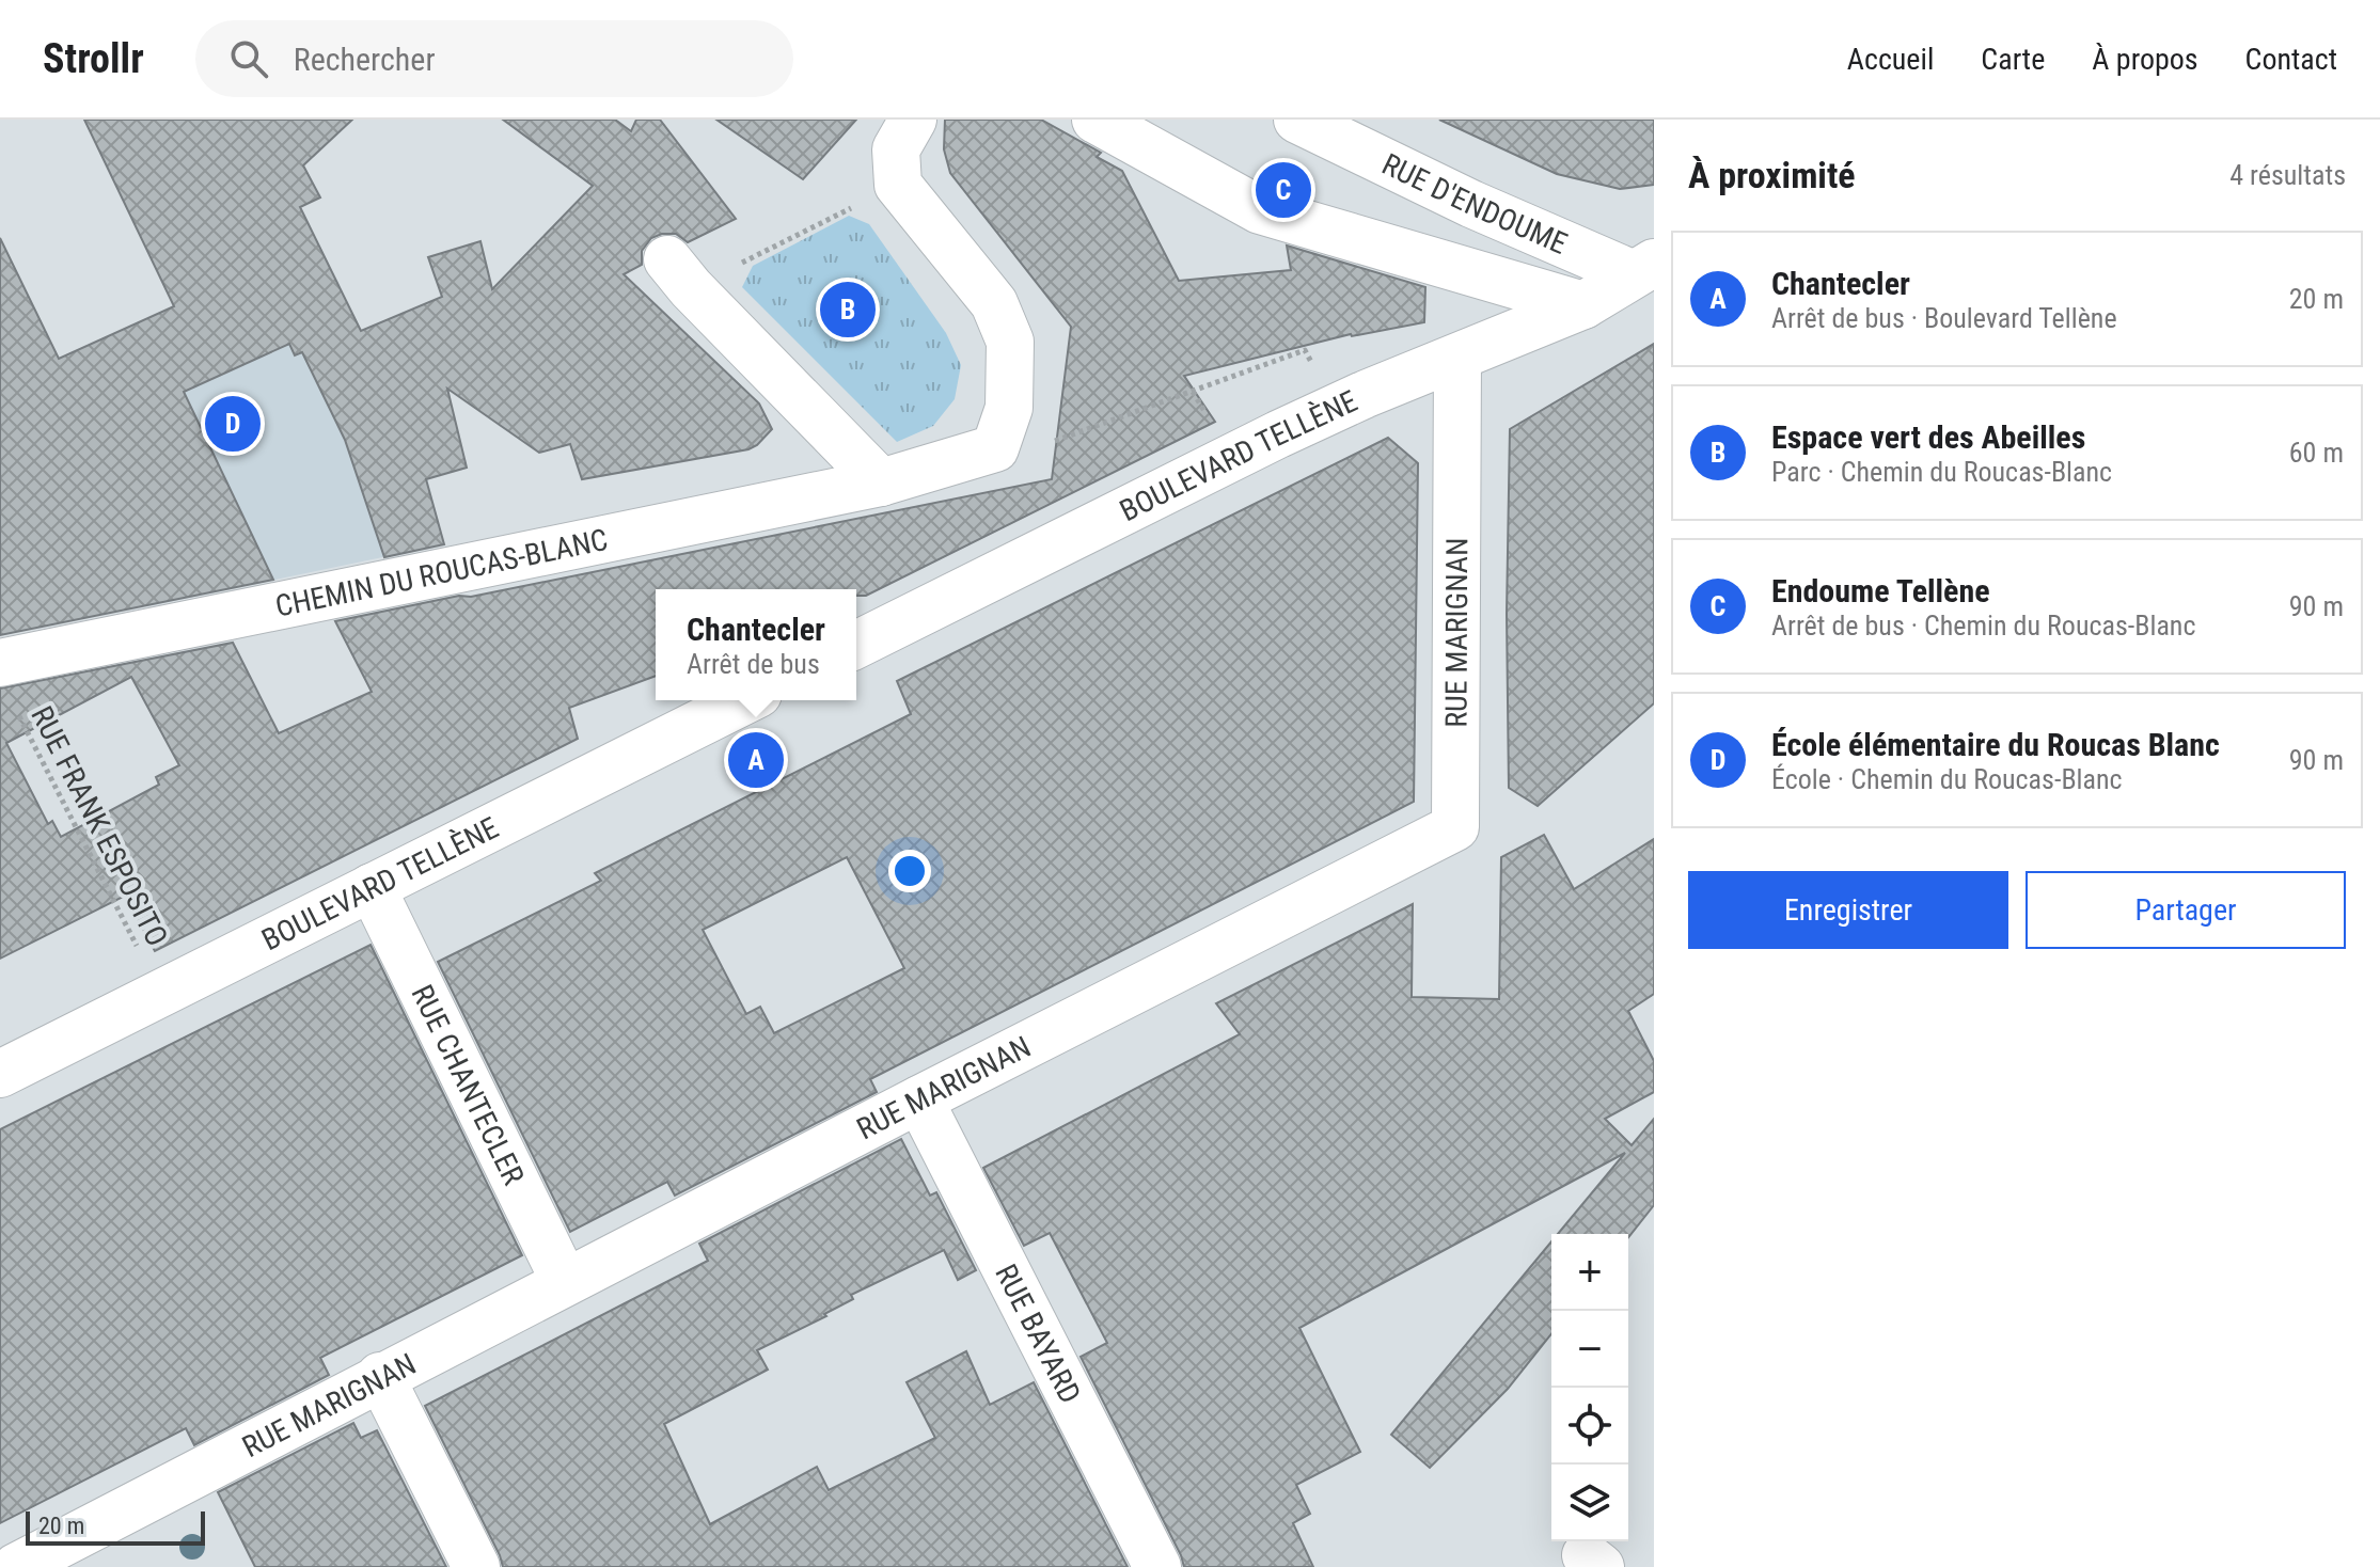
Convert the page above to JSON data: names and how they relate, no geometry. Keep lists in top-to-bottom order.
{
  "streets": {
    "street": [
      "RUE D'ENDOUME",
      "BOULEVARD TELLÈNE",
      "CHEMIN DU ROUCAS-BLANC",
      "RUE MARIGNAN",
      "RUE CHANTECLER",
      "RUE BAYARD"
    ],
    "path": ["RUE FRANK ESPOSITO"]
  },
  "crossings": [
    ["RUE D'ENDOUME", "BOULEVARD TELLÈNE"],
    ["BOULEVARD TELLÈNE", "RUE MARIGNAN"],
    ["BOULEVARD TELLÈNE", "RUE FRANK ESPOSITO"],
    ["BOULEVARD TELLÈNE", "RUE CHANTECLER"],
    ["RUE MARIGNAN", "RUE CHANTECLER"],
    ["RUE MARIGNAN", "RUE BAYARD"]
  ],
  "scale_bar": "20 m",
  "page": {
    "header": "Strollr",
    "search": "Rechercher",
    "nav": [
      "Accueil",
      "Carte",
      "À propos",
      "Contact"
    ],
    "heading": ["À proximité", "4 résultats"],
    "pins": [
      "C",
      "B",
      "D",
      "A"
    ],
    "list": [
      {
        "mark": "A",
        "name": "Chantecler",
        "note": "Arrêt de bus · Boulevard Tellène",
        "value": "20 m"
      },
      {
        "mark": "B",
        "name": "Espace vert des Abeilles",
        "note": "Parc · Chemin du Roucas-Blanc",
        "value": "60 m"
      },
      {
        "mark": "C",
        "name": "Endoume Tellène",
        "note": "Arrêt de bus · Chemin du Roucas-Blanc",
        "value": "90 m"
      },
      {
        "mark": "D",
        "name": "École élémentaire du Roucas Blanc",
        "note": "École · Chemin du Roucas-Blanc",
        "value": "90 m"
      }
    ],
    "popup": ["Chantecler", "Arrêt de bus"],
    "buttons": ["Enregistrer", "Partager"],
    "map_buttons": ["+", "−"],
    "scale": "20 m"
  }
}
